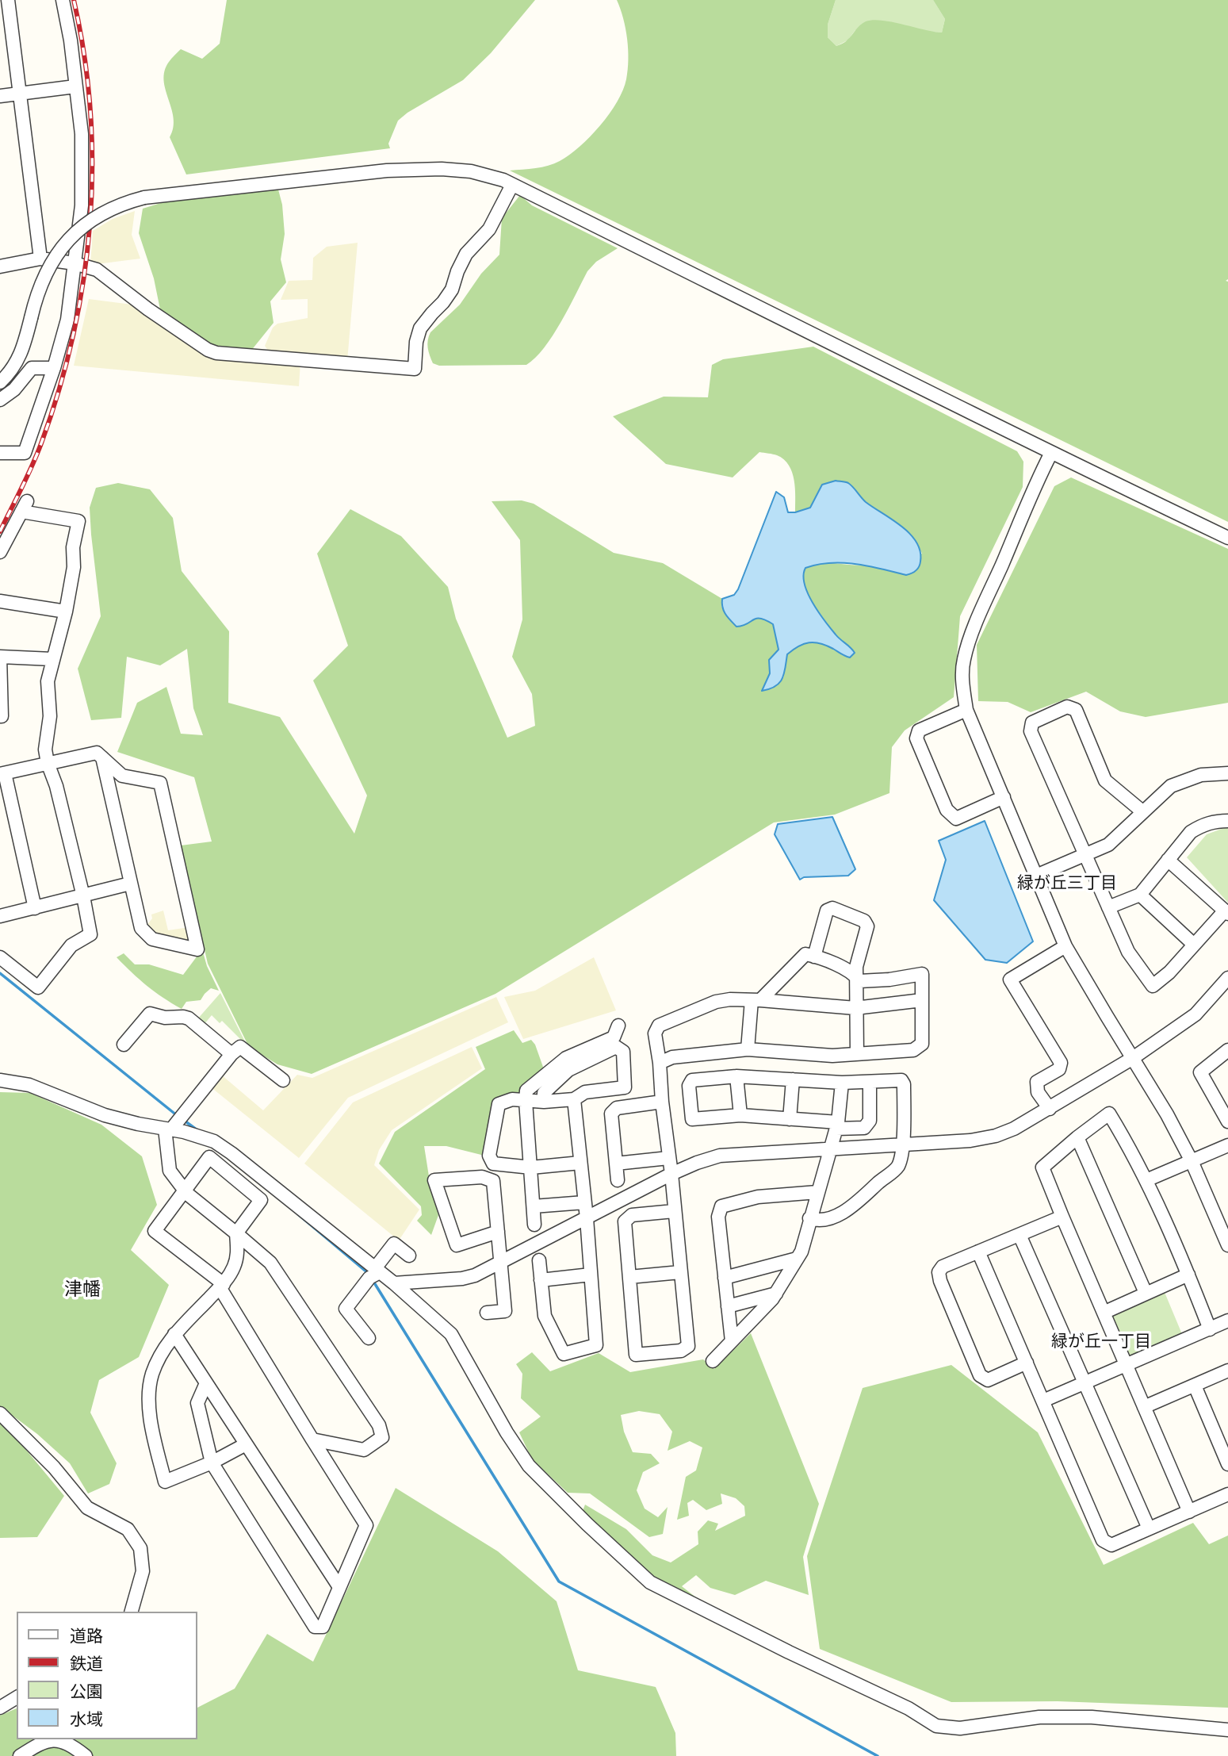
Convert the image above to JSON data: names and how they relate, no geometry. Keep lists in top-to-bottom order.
{
  "districts": ["緑が丘三丁目", "津幡", "緑が丘一丁目"],
  "legend": [
    "道路",
    "鉄道",
    "公園",
    "水域"
  ]
}
